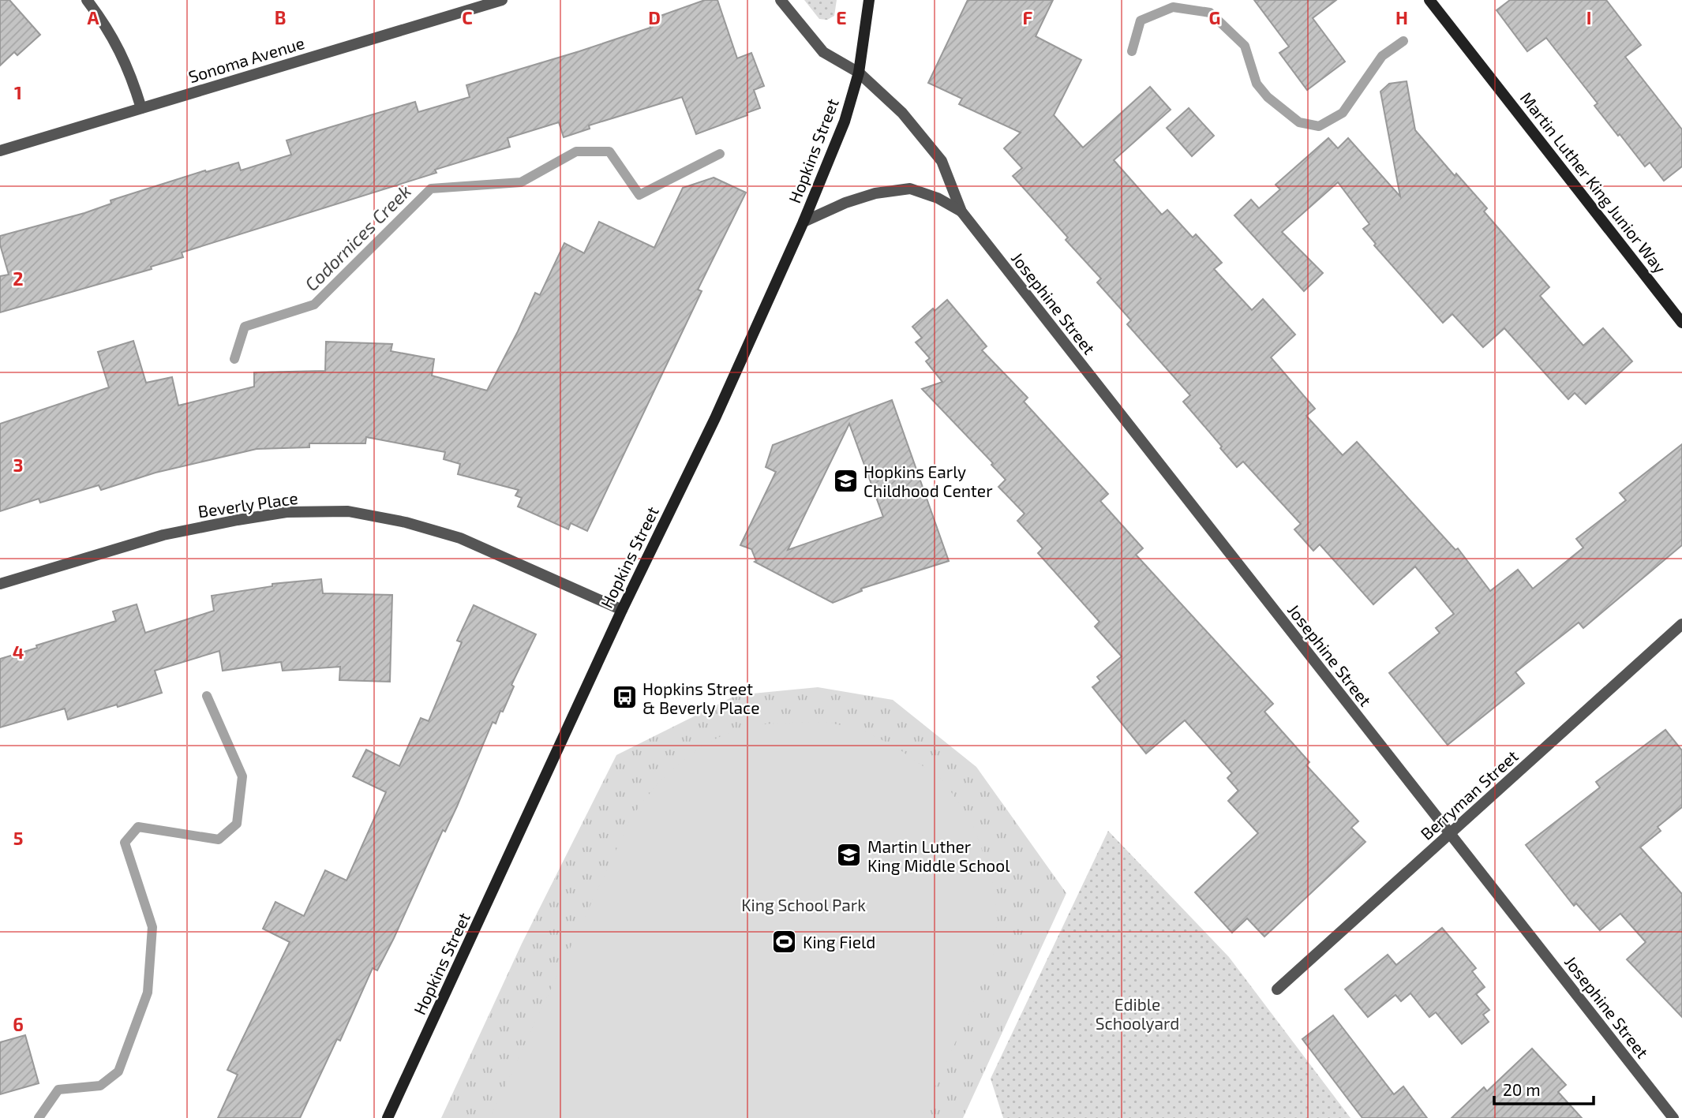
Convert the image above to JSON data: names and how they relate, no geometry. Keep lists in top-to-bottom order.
{
  "streets": {
    "street": [
      "Sonoma Avenue",
      "Hopkins Street",
      "Martin Luther King Junior Way",
      "Josephine Street",
      "Beverly Place",
      "Berryman Street"
    ]
  },
  "crossings": [
    ["Hopkins Street", "Josephine Street"],
    ["Hopkins Street", "Beverly Place"],
    ["Josephine Street", "Berryman Street"]
  ],
  "water": ["Codornices Creek"],
  "parks": ["King School Park", "Edible Schoolyard"],
  "places": {
    "school or university": ["Hopkins Early Childhood Center", "Martin Luther King Middle School"],
    "bus stop": ["Hopkins Street & Beverly Place"],
    "sports": ["King Field"]
  },
  "scale_bar": "20 m",
  "grid": {
    "columns": [
      "A",
      "B",
      "C",
      "D",
      "E",
      "F",
      "G",
      "H",
      "I"
    ],
    "rows": [
      "1",
      "2",
      "3",
      "4",
      "5",
      "6"
    ]
  }
}
